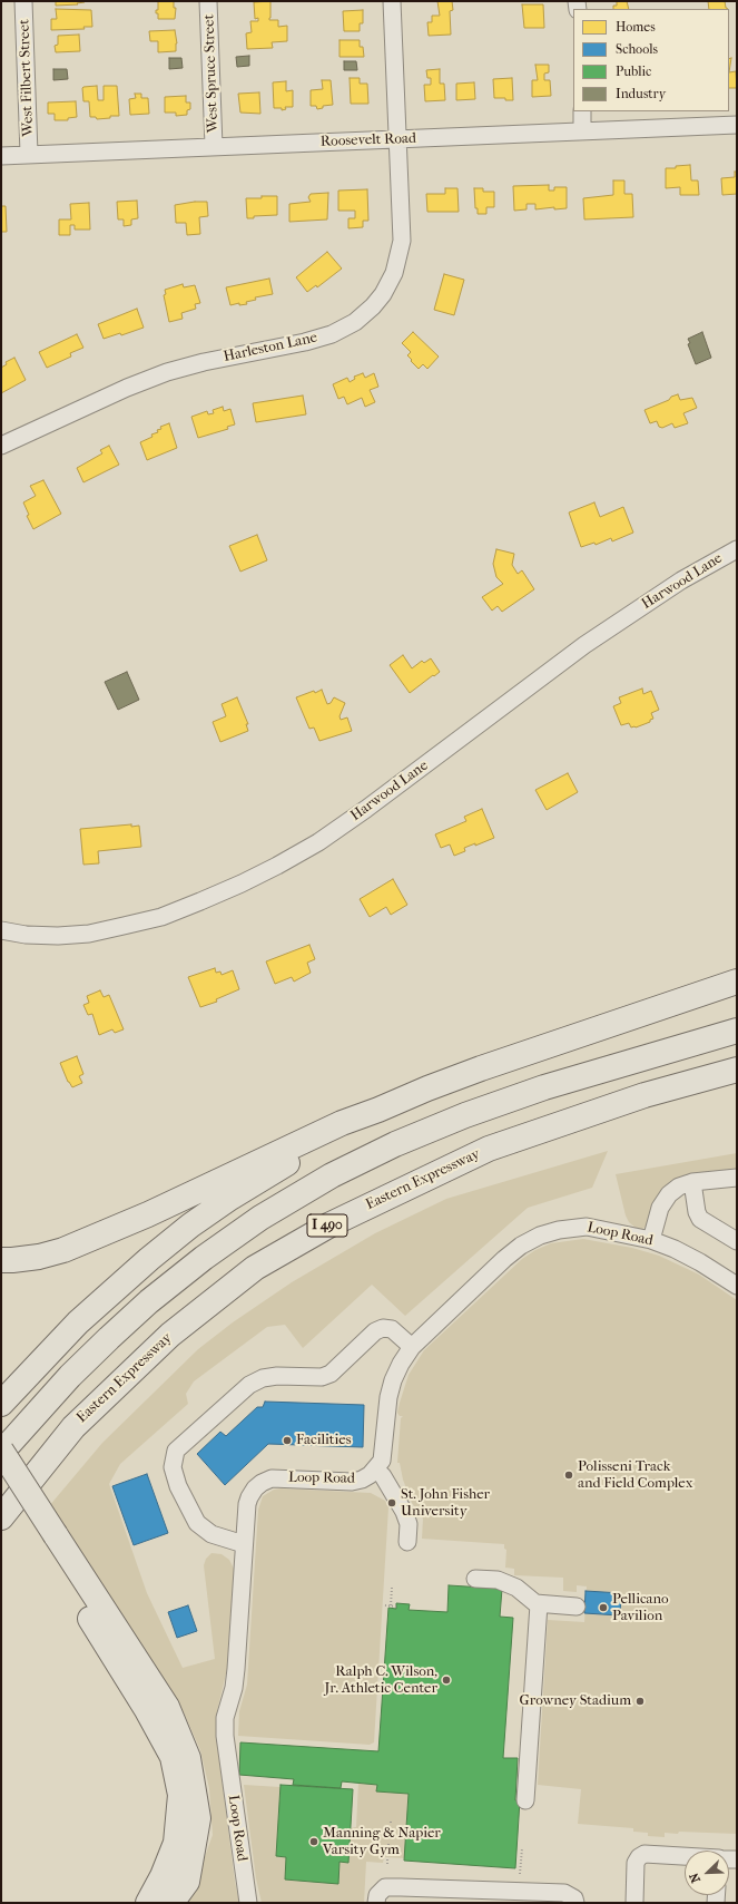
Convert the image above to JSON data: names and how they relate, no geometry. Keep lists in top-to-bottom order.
{
  "streets": {
    "highway": ["Eastern Expressway", "I 490"],
    "street": [
      "West Spruce Street",
      "West Filbert Street",
      "Roosevelt Road",
      "Harleston Lane",
      "Harwood Lane",
      "Loop Road"
    ]
  },
  "crossings": [
    ["West Spruce Street", "Roosevelt Road"],
    ["West Filbert Street", "Roosevelt Road"],
    ["Roosevelt Road", "Harleston Lane"]
  ],
  "places": [
    "Facilities",
    "Polisseni Track and Field Complex",
    "St. John Fisher University",
    "Pellicano Pavilion",
    "Ralph C. Wilson, Jr. Athletic Center",
    "Growney Stadium",
    "Manning & Napier Varsity Gym"
  ],
  "legend": [
    "Homes",
    "Schools",
    "Public",
    "Industry"
  ],
  "north": "bottom left"
}
